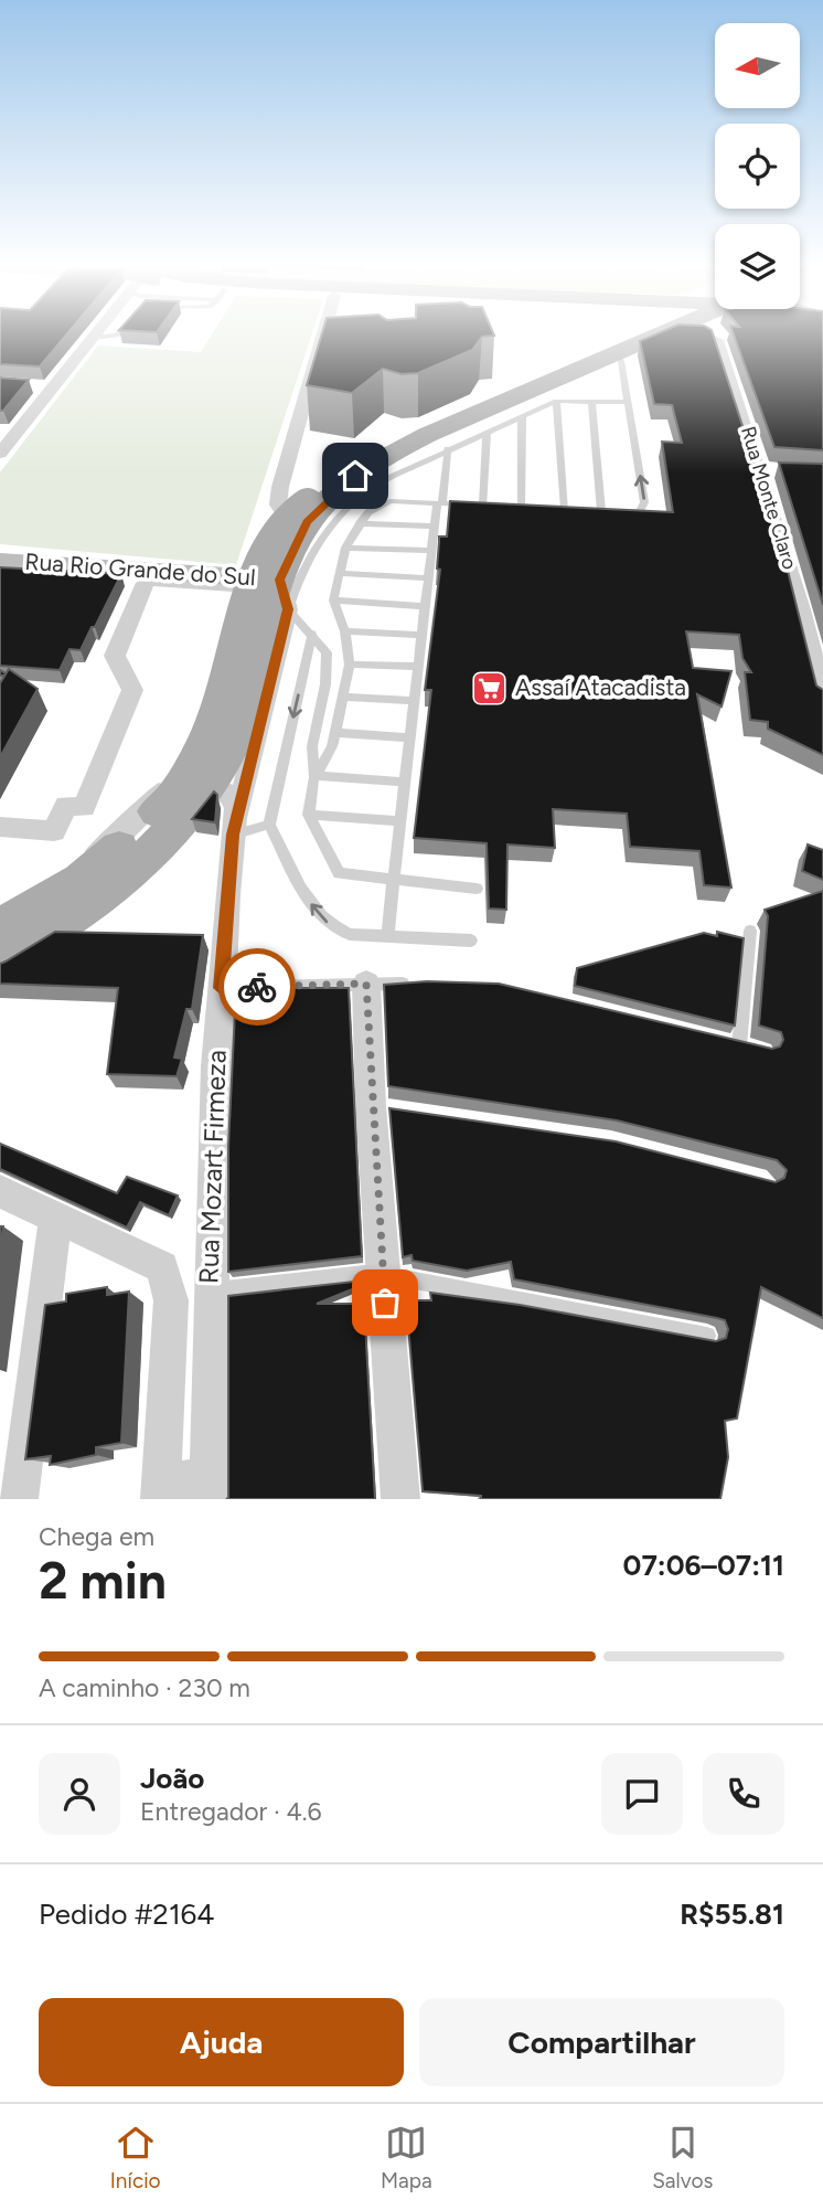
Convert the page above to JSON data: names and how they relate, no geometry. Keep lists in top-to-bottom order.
{
  "streets": {
    "street": ["Rua Monte Claro", "Rua Rio Grande do Sul", "Rua Mozart Firmeza"]
  },
  "crossings": [
    ["Rua Rio Grande do Sul", "Rua Mozart Firmeza"]
  ],
  "places": {
    "supermarket": ["Assaí Atacadista"]
  },
  "north": "left",
  "page": {
    "heading": ["2 min", "Chega em", "07:06–07:11"],
    "panel": [
      "João",
      "Entregador · 4.6",
      "Pedido #2164",
      "R$55.81"
    ],
    "bar": "A caminho · 230 m",
    "buttons": ["Ajuda", "Compartilhar"],
    "tabs": ["Início", "Mapa", "Salvos"]
  }
}
